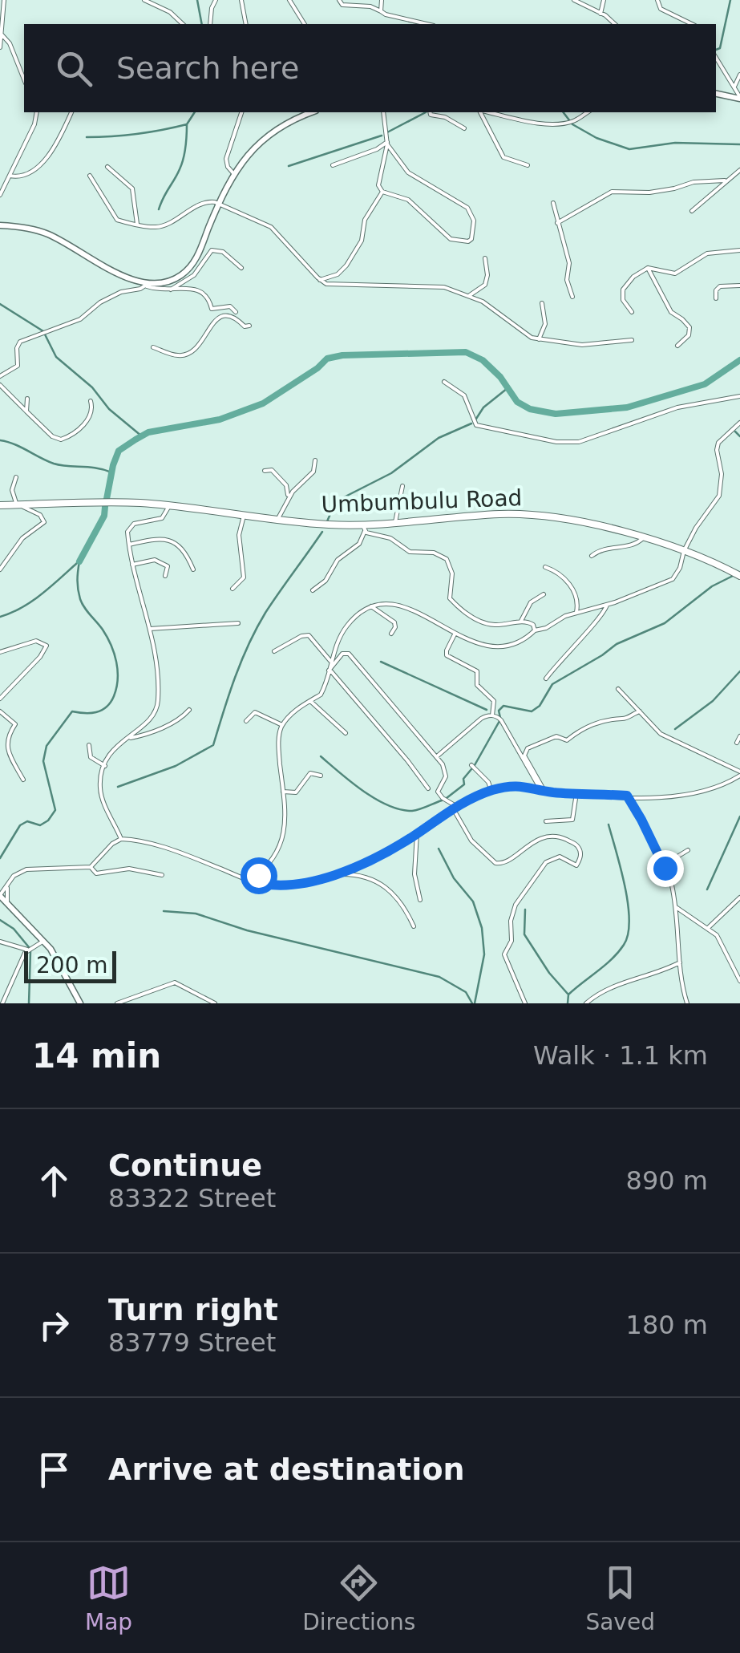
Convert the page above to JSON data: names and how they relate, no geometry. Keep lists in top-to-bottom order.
{
  "streets": {
    "main road": ["Umbumbulu Road"]
  },
  "scale_bar": "200 m",
  "page": {
    "search": "Search here",
    "scale": "200 m",
    "heading": ["14 min", "Walk · 1.1 km"],
    "list": [
      ["Continue", "83322 Street", "890 m"],
      ["Turn right", "83779 Street", "180 m"],
      "Arrive at destination"
    ],
    "nav": ["Map", "Directions", "Saved"]
  }
}
